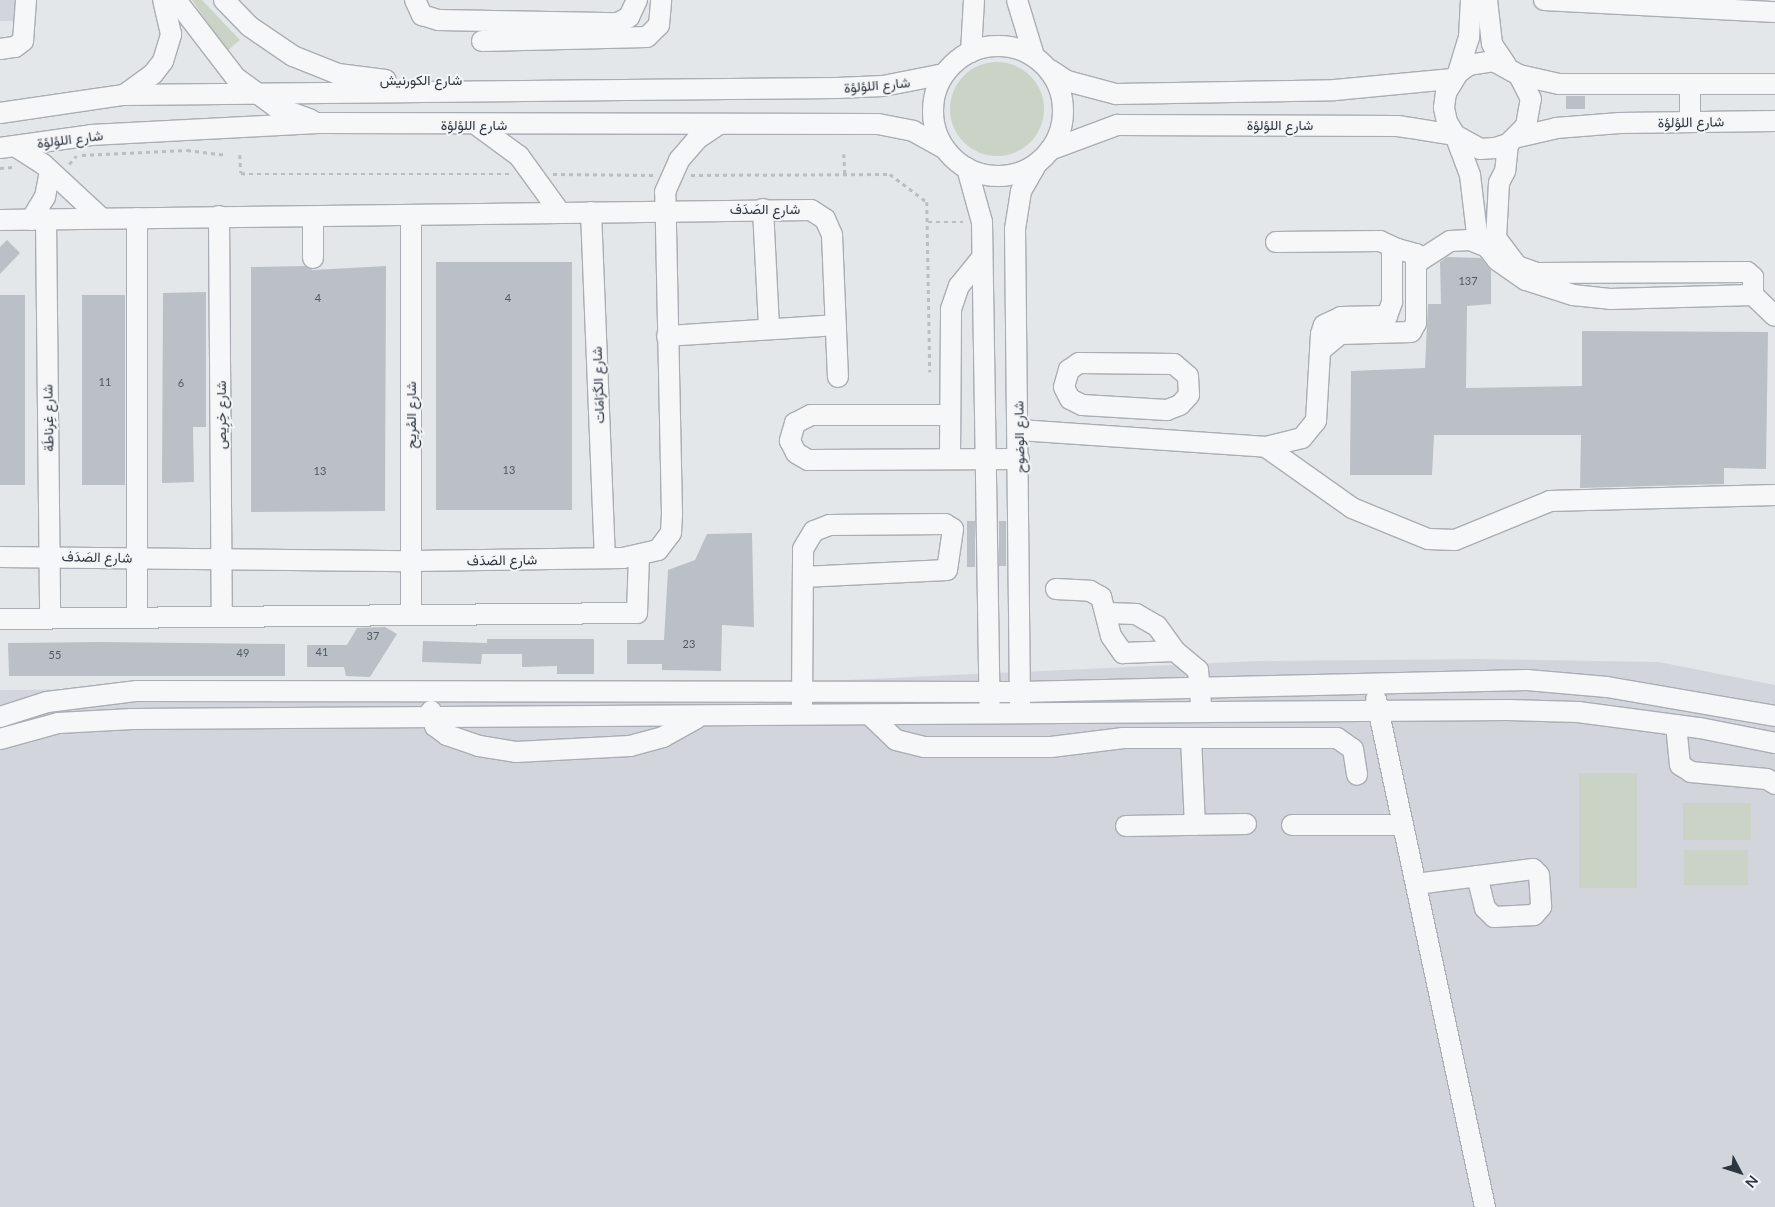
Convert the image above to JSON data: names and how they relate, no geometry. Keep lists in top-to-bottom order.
{
  "streets": {
    "street": [
      "شارع الكورنيش",
      "شارع اللؤلؤة",
      "شارع الصَدَف",
      "شارع الكَرَامَات",
      "شارع خِرِيص",
      "شارع المُرِيح",
      "شارع غِرناطَة",
      "شارع الوضوح"
    ]
  },
  "crossings": [
    ["شارع الكورنيش", "شارع اللؤلؤة"],
    ["شارع اللؤلؤة", "شارع الوضوح"],
    ["شارع الصَدَف", "شارع الكَرَامَات"],
    ["شارع الصَدَف", "شارع خِرِيص"],
    ["شارع الصَدَف", "شارع المُرِيح"],
    ["شارع الصَدَف", "شارع غِرناطَة"]
  ],
  "house_numbers": [
    "137",
    "4",
    "4",
    "11",
    "6",
    "13",
    "13",
    "37",
    "23",
    "41",
    "49",
    "55"
  ],
  "north": "bottom right"
}
